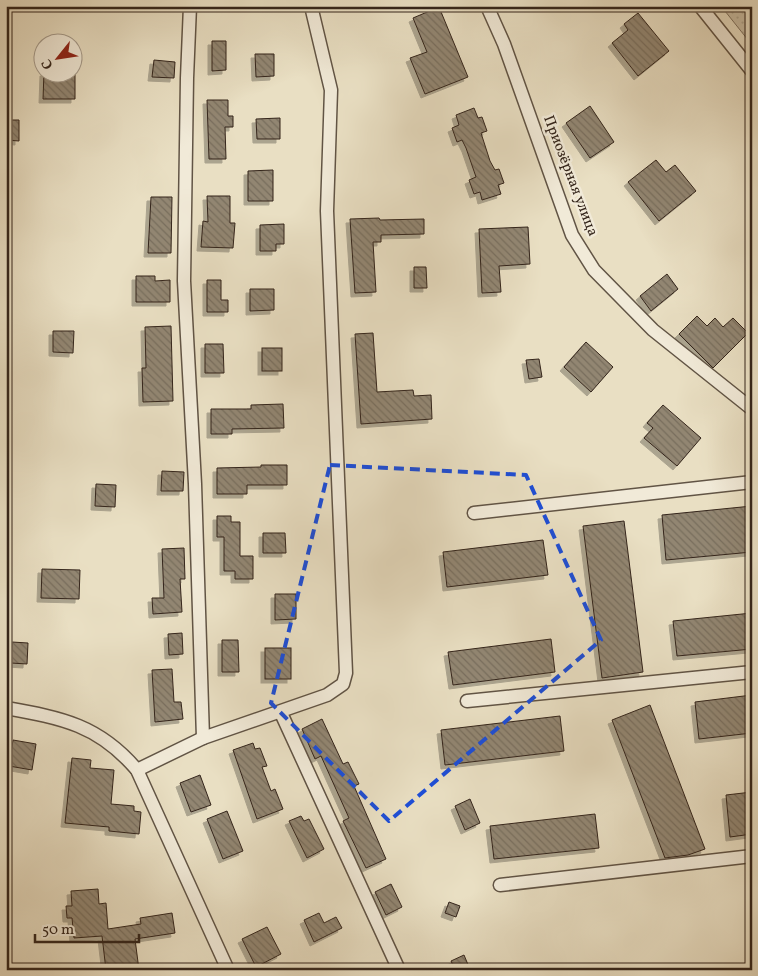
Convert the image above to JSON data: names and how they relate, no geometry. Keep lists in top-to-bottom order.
{
  "streets": {
    "street": ["Приозёрная улица"]
  },
  "scale_bar": "50 m",
  "north": "bottom left"
}
